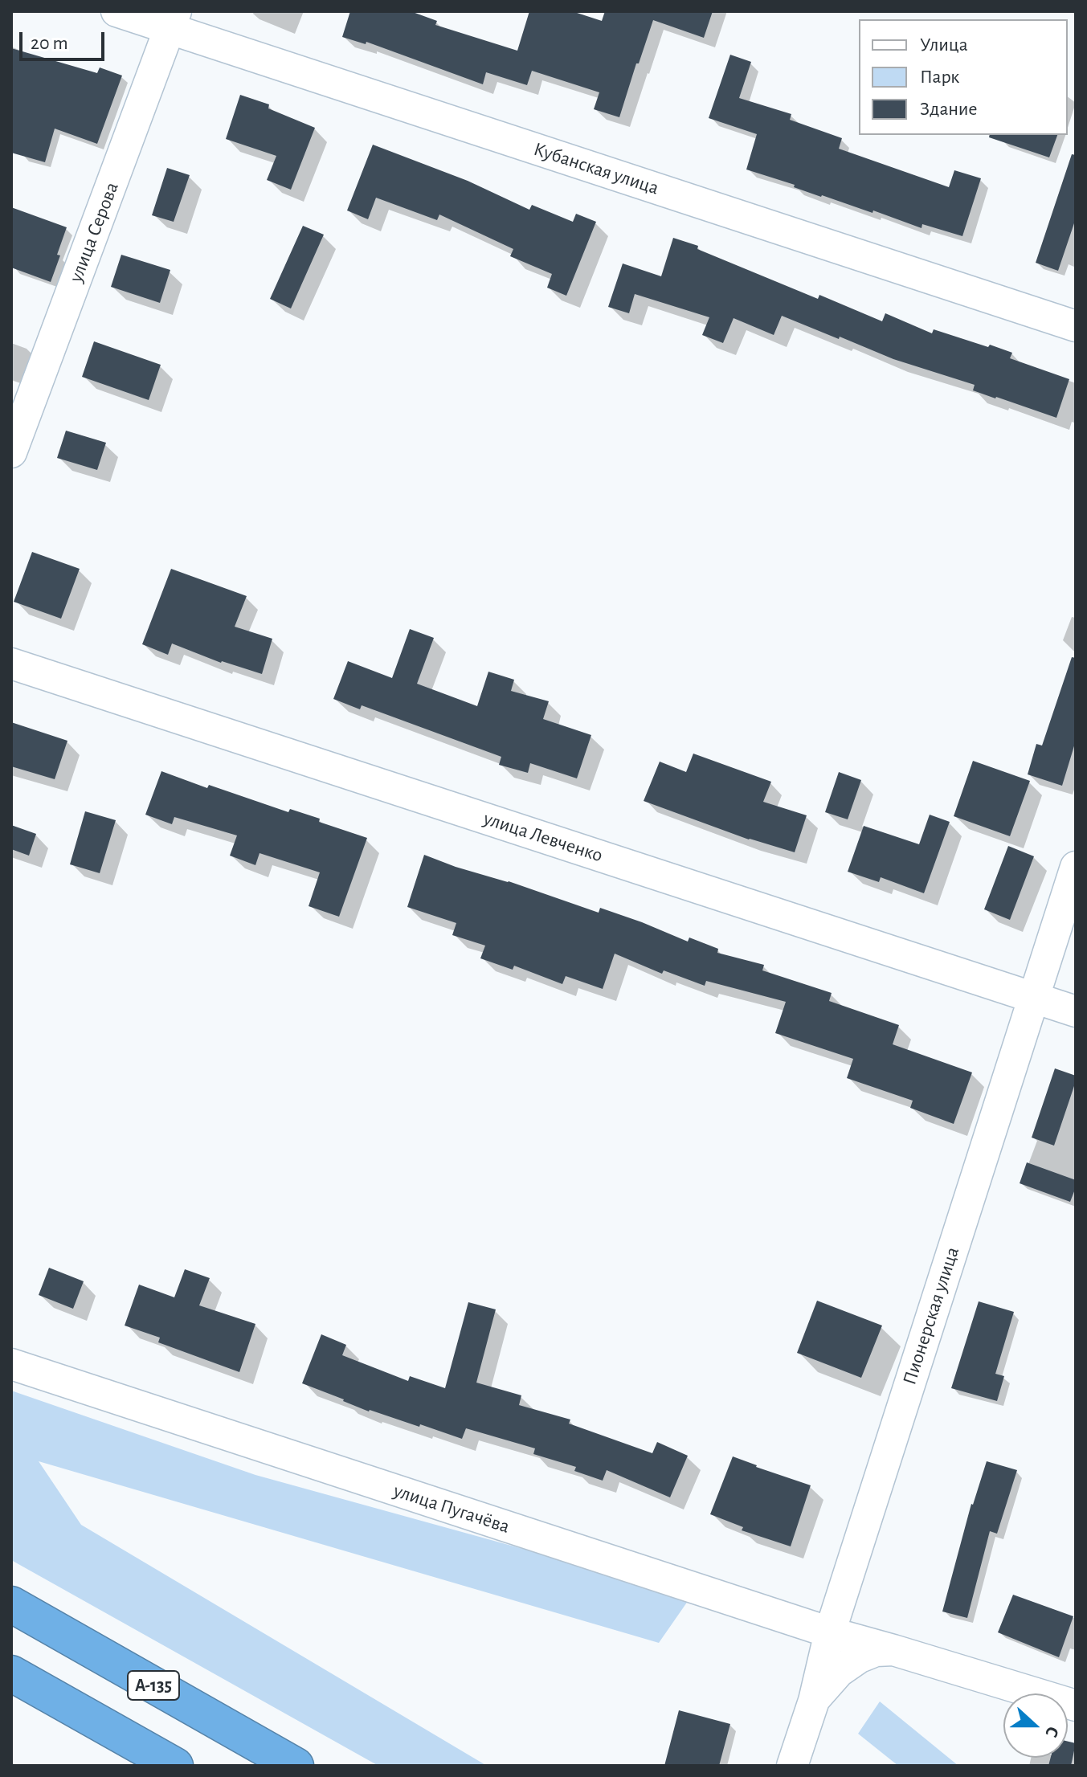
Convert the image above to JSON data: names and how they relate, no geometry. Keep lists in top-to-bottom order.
{
  "streets": {
    "highway": ["А-135"],
    "street": [
      "Кубанская улица",
      "улица Серова",
      "улица Левченко",
      "Пионерская улица",
      "улица Пугачёва"
    ]
  },
  "crossings": [
    ["Кубанская улица", "улица Серова"],
    ["улица Левченко", "Пионерская улица"],
    ["Пионерская улица", "улица Пугачёва"]
  ],
  "legend": ["Улица", "Парк", "Здание"],
  "scale_bar": "20 m",
  "north": "right"
}
